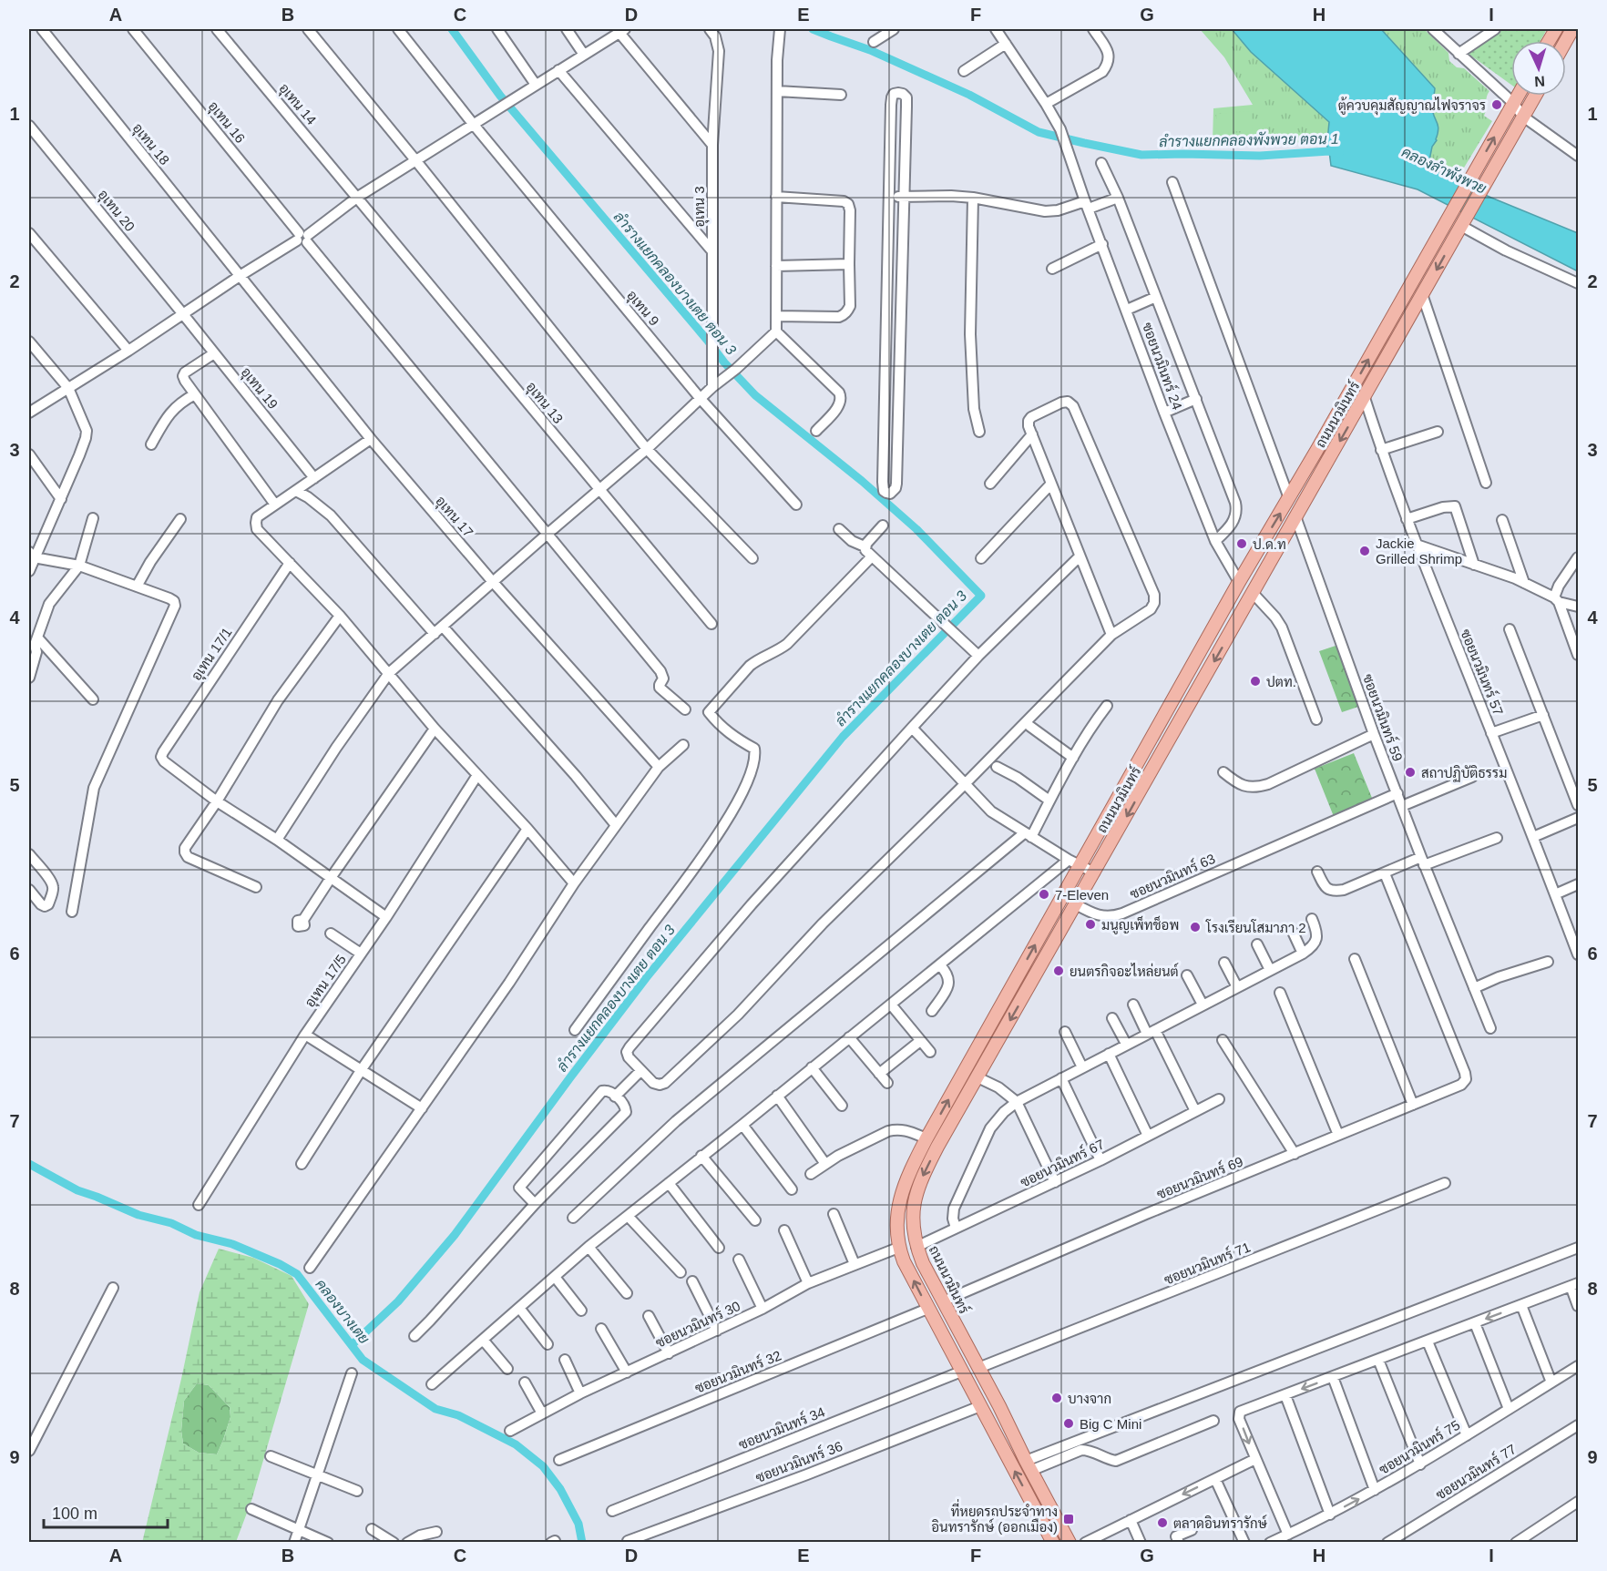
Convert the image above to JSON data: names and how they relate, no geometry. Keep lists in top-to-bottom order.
{
  "streets": {
    "main road": ["ถนนนวมินทร์"],
    "street": [
      "อุเทน 14",
      "อุเทน 16",
      "อุเทน 18",
      "อุเทน 3",
      "อุเทน 20",
      "อุเทน 9",
      "ซอยนวมินทร์ 24",
      "อุเทน 19",
      "อุเทน 13",
      "อุเทน 17",
      "อุเทน 17/1",
      "ซอยนวมินทร์ 57",
      "ซอยนวมินทร์ 59",
      "ซอยนวมินทร์ 63",
      "อุเทน 17/5",
      "ซอยนวมินทร์ 67",
      "ซอยนวมินทร์ 69",
      "ซอยนวมินทร์ 71",
      "ซอยนวมินทร์ 30",
      "ซอยนวมินทร์ 32",
      "ซอยนวมินทร์ 34",
      "ซอยนวมินทร์ 75",
      "ซอยนวมินทร์ 36",
      "ซอยนวมินทร์ 77"
    ]
  },
  "crossings": [
    ["อุเทน 14", "อุเทน 13"],
    ["อุเทน 18", "อุเทน 17"],
    ["อุเทน 20", "อุเทน 19"],
    ["ซอยนวมินทร์ 24", "ถนนนวมินทร์"],
    ["ถนนนวมินทร์", "ซอยนวมินทร์ 57"],
    ["ถนนนวมินทร์", "ซอยนวมินทร์ 59"],
    ["ถนนนวมินทร์", "ซอยนวมินทร์ 63"],
    ["ถนนนวมินทร์", "ซอยนวมินทร์ 67"],
    ["ถนนนวมินทร์", "ซอยนวมินทร์ 69"],
    ["ถนนนวมินทร์", "ซอยนวมินทร์ 71"],
    ["ถนนนวมินทร์", "ซอยนวมินทร์ 30"],
    ["ถนนนวมินทร์", "ซอยนวมินทร์ 32"],
    ["ถนนนวมินทร์", "ซอยนวมินทร์ 34"],
    ["ถนนนวมินทร์", "ซอยนวมินทร์ 36"],
    ["ซอยนวมินทร์ 59", "ซอยนวมินทร์ 63"]
  ],
  "water": [
    "ลำรางแยกคลองพังพวย ตอน 1",
    "คลองลำพังพวย",
    "ลำรางแยกคลองบางเตย ตอน 3",
    "คลองบางเตย"
  ],
  "places": {
    "other": [
      "ตู้ควบคุมสัญญาณไฟจราจร",
      "ป.ด.ท",
      "Jackie Grilled Shrimp",
      "ปตท.",
      "สถาปฏิบัติธรรม",
      "7-Eleven",
      "มนูญเพ็ทช็อพ",
      "โรงเรียนโสมาภา 2",
      "ยนตรกิจอะไหล่ยนต์",
      "บางจาก",
      "Big C Mini",
      "ตลาดอินทรารักษ์"
    ],
    "transit": ["ที่หยุดรถประจำทาง อินทรารักษ์ (ออกเมือง)"]
  },
  "scale_bar": "100 m",
  "north": "bottom",
  "grid": {
    "columns": [
      "A",
      "B",
      "C",
      "D",
      "E",
      "F",
      "G",
      "H",
      "I"
    ],
    "rows": [
      "1",
      "2",
      "3",
      "4",
      "5",
      "6",
      "7",
      "8",
      "9"
    ]
  }
}
